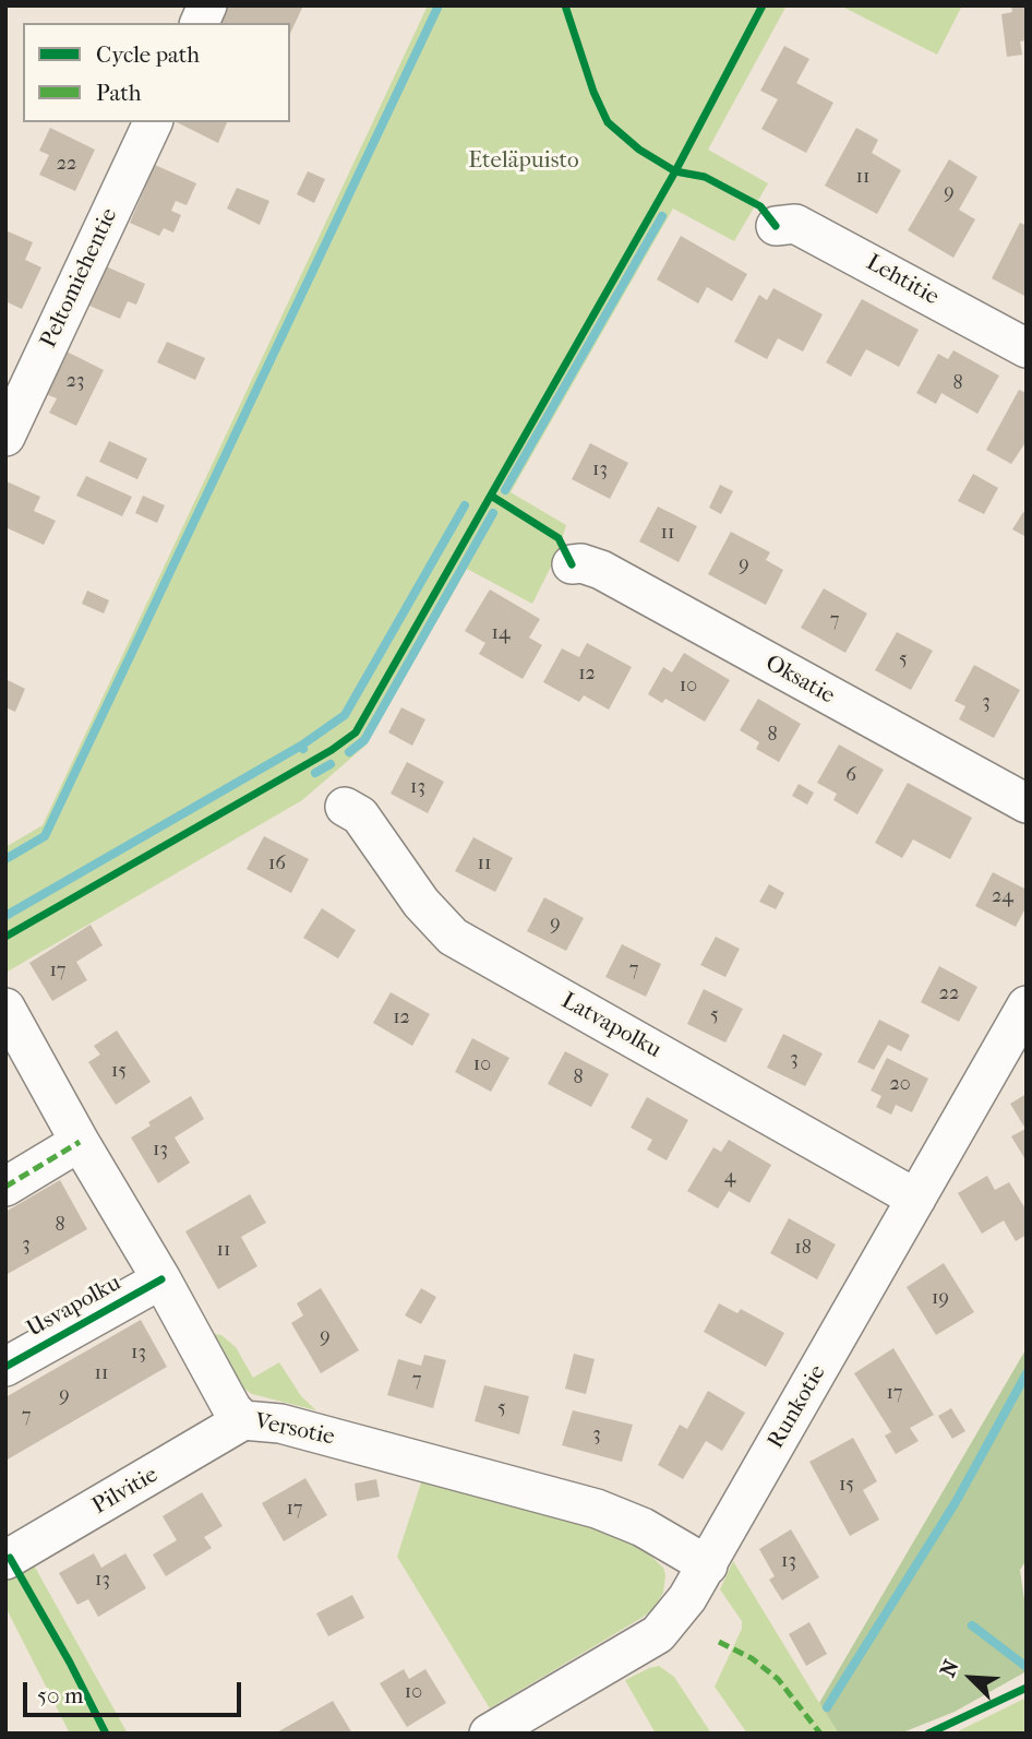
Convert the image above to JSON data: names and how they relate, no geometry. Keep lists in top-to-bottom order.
{
  "streets": {
    "street": [
      "Peltomiehentie",
      "Lehtitie",
      "Oksatie",
      "Latvapolku",
      "Usvapolku",
      "Runkotie",
      "Versotie",
      "Pilvitie"
    ]
  },
  "crossings": [
    ["Latvapolku", "Runkotie"],
    ["Usvapolku", "Versotie"],
    ["Runkotie", "Versotie"],
    ["Versotie", "Pilvitie"]
  ],
  "parks": ["Eteläpuisto"],
  "house_numbers": [
    "22",
    "11",
    "9",
    "23",
    "8",
    "13",
    "11",
    "9",
    "7",
    "14",
    "5",
    "12",
    "10",
    "3",
    "8",
    "6",
    "13",
    "16",
    "11",
    "24",
    "9",
    "7",
    "17",
    "22",
    "5",
    "12",
    "3",
    "10",
    "15",
    "8",
    "20",
    "13",
    "4",
    "8",
    "3",
    "18",
    "11",
    "19",
    "9",
    "13",
    "11",
    "7",
    "17",
    "9",
    "5",
    "7",
    "3",
    "15",
    "17",
    "13",
    "13",
    "10"
  ],
  "legend": ["Cycle path", "Path"],
  "scale_bar": "50 m",
  "north": "top left"
}
